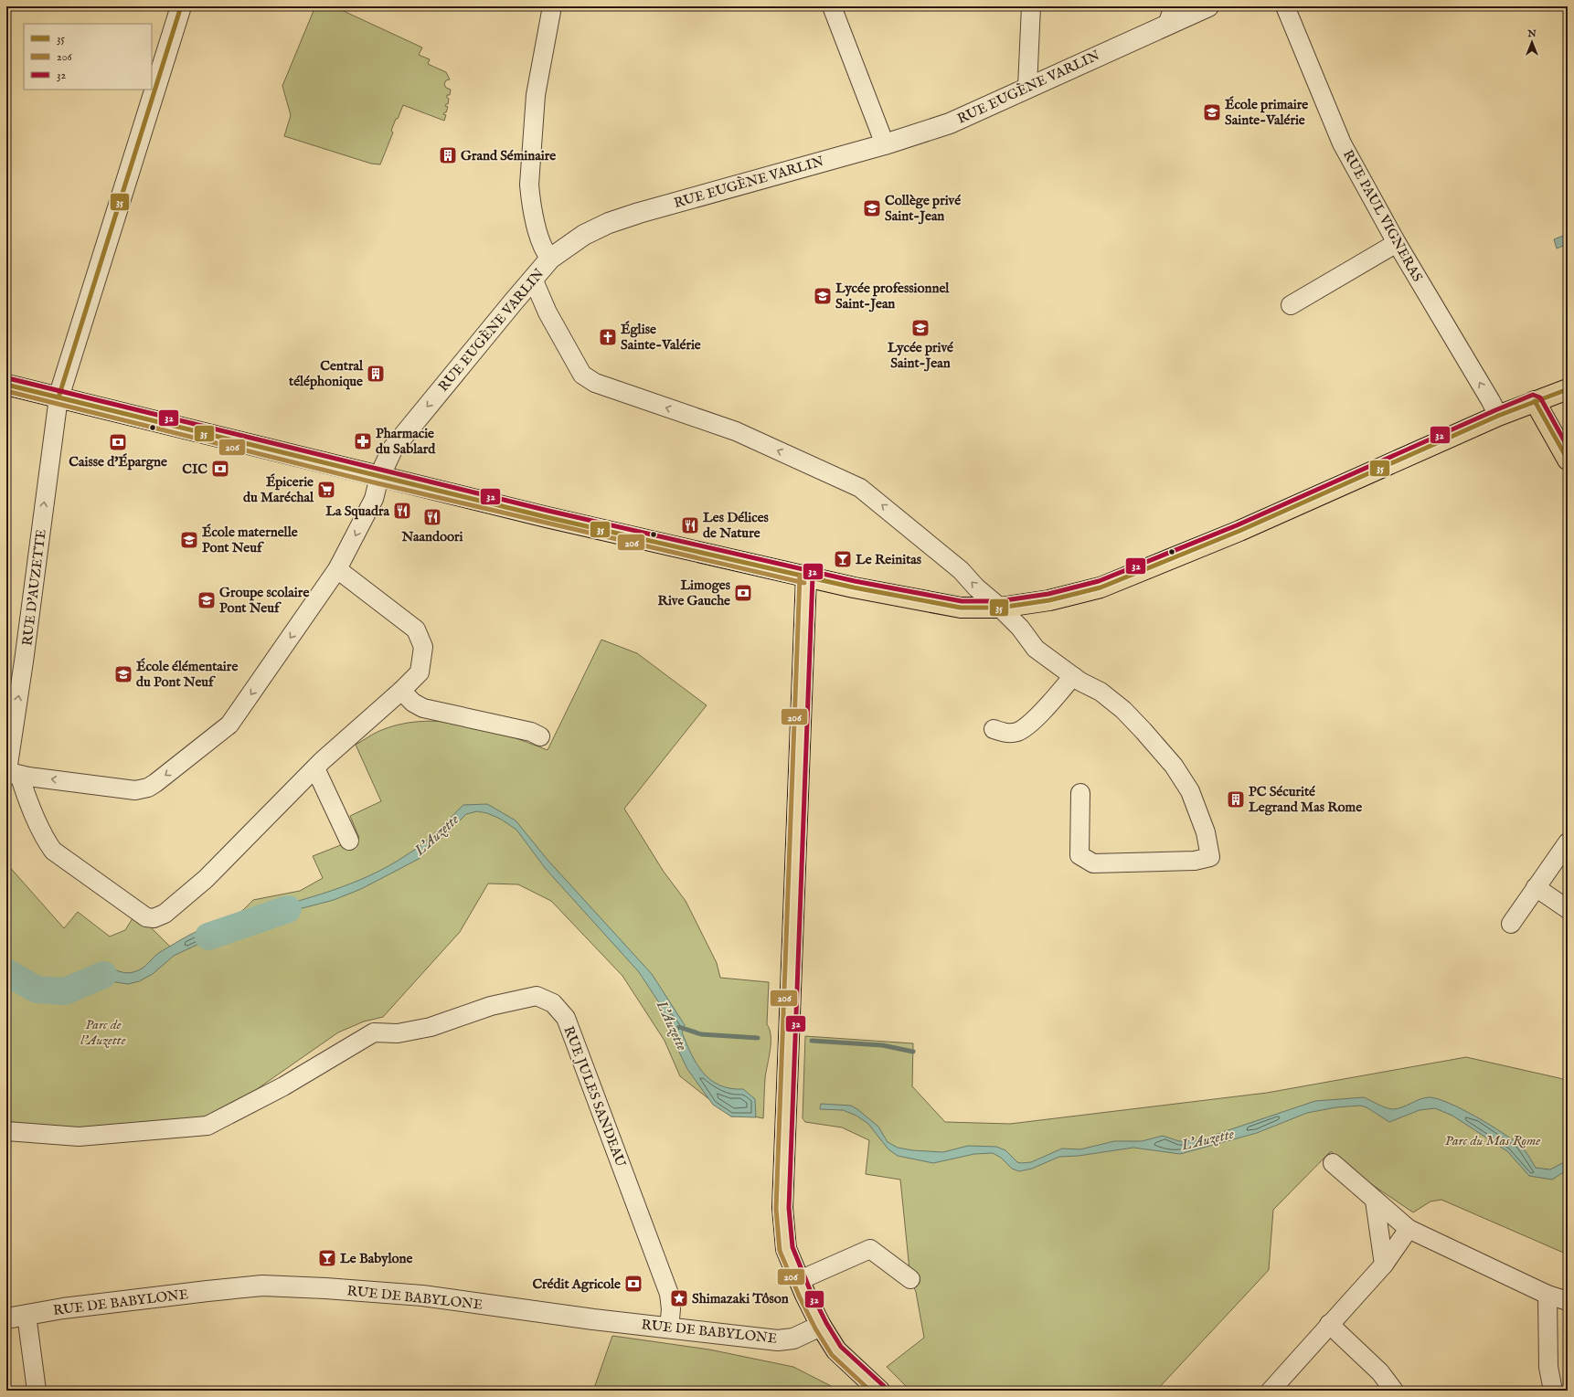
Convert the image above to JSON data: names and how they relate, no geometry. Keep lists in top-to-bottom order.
{
  "streets": {
    "street": [
      "RUE EUGÈNE VARLIN",
      "RUE PAUL VIGNERAS",
      "RUE D'AUZETTE",
      "RUE JULES SANDEAU",
      "RUE DE BABYLONE"
    ]
  },
  "crossings": [
    ["RUE JULES SANDEAU", "RUE DE BABYLONE"]
  ],
  "one_way": ["RUE PAUL VIGNERAS", "RUE D'AUZETTE"],
  "water": ["L'Auzette"],
  "parks": ["Parc de l'Auzette", "Parc du Mas Rome"],
  "places": {
    "school or university": [
      "École primaire Sainte-Valérie",
      "Collège privé Saint-Jean",
      "Lycée professionnel Saint-Jean",
      "Lycée privé Saint-Jean",
      "École maternelle Pont Neuf",
      "Groupe scolaire Pont Neuf",
      "École élémentaire du Pont Neuf"
    ],
    "building": ["Grand Séminaire", "Central téléphonique", "PC Sécurité Legrand Mas Rome"],
    "church": ["Église Sainte-Valérie"],
    "pharmacy": ["Pharmacie du Sablard"],
    "bank": [
      "Caisse d'Épargne",
      "CIC",
      "Limoges Rive Gauche",
      "Crédit Agricole"
    ],
    "supermarket": ["Épicerie du Maréchal"],
    "restaurant": ["La Squadra", "Naandoori", "Les Délices de Nature"],
    "bar": ["Le Reinitas", "Le Babylone"],
    "place": ["Shimazaki Tôson"]
  },
  "lines": ["transit line 35", "transit line 32", "transit line 206"],
  "legend": ["35", "206", "32"],
  "north": "top"
}
